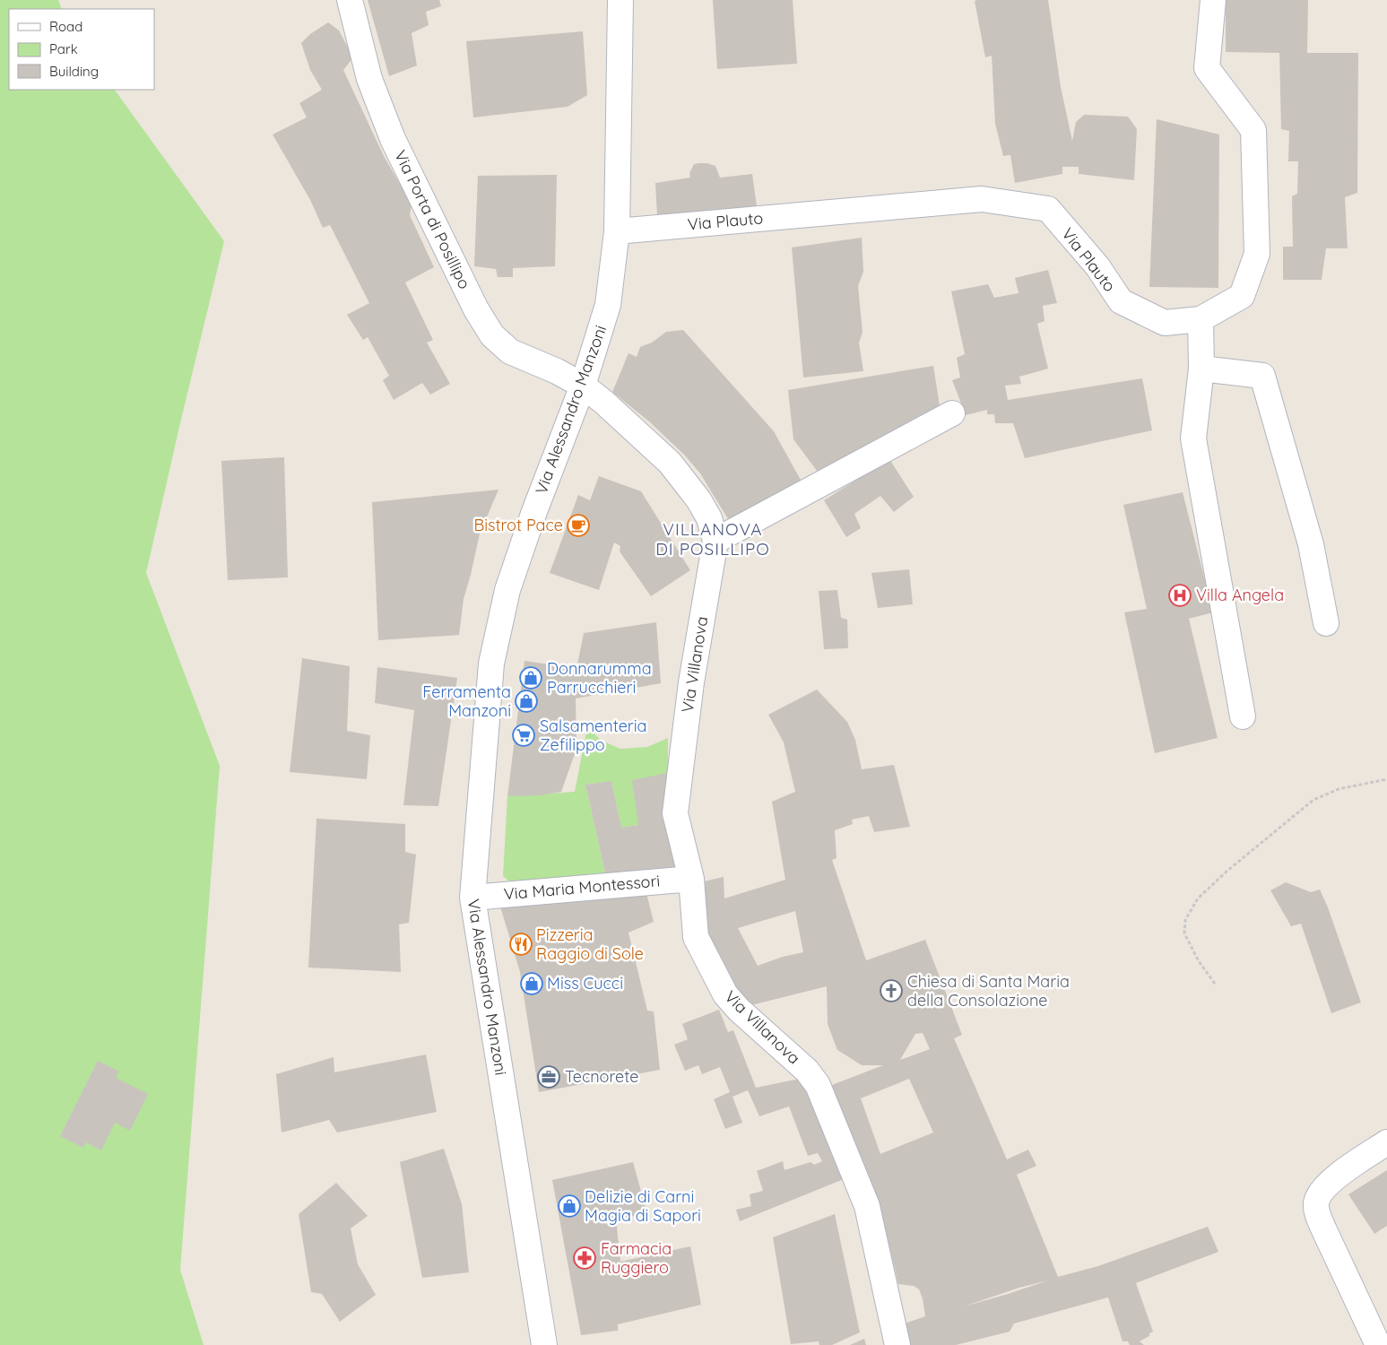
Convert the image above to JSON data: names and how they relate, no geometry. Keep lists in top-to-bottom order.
{
  "streets": {
    "street": [
      "Via Porta di Posillipo",
      "Via Plauto",
      "Via Alessandro Manzoni",
      "Via Villanova",
      "Via Maria Montessori"
    ]
  },
  "crossings": [
    ["Via Porta di Posillipo", "Via Alessandro Manzoni"],
    ["Via Porta di Posillipo", "Via Villanova"],
    ["Via Plauto", "Via Alessandro Manzoni"],
    ["Via Alessandro Manzoni", "Via Villanova"],
    ["Via Alessandro Manzoni", "Via Maria Montessori"],
    ["Via Villanova", "Via Maria Montessori"]
  ],
  "districts": ["VILLANOVA DI POSILLIPO"],
  "places": {
    "cafe": ["Bistrot Pace"],
    "hospital": ["Villa Angela"],
    "shop": [
      "Donnarumma Parrucchieri",
      "Ferramenta Manzoni",
      "Miss Cucci",
      "Delizie di Carni Magia di Sapori"
    ],
    "supermarket": ["Salsamenteria Zefilippo"],
    "restaurant": ["Pizzeria Raggio di Sole"],
    "church": ["Chiesa di Santa Maria della Consolazione"],
    "office": ["Tecnorete"],
    "pharmacy": ["Farmacia Ruggiero"]
  },
  "legend": ["Road", "Park", "Building"]
}
